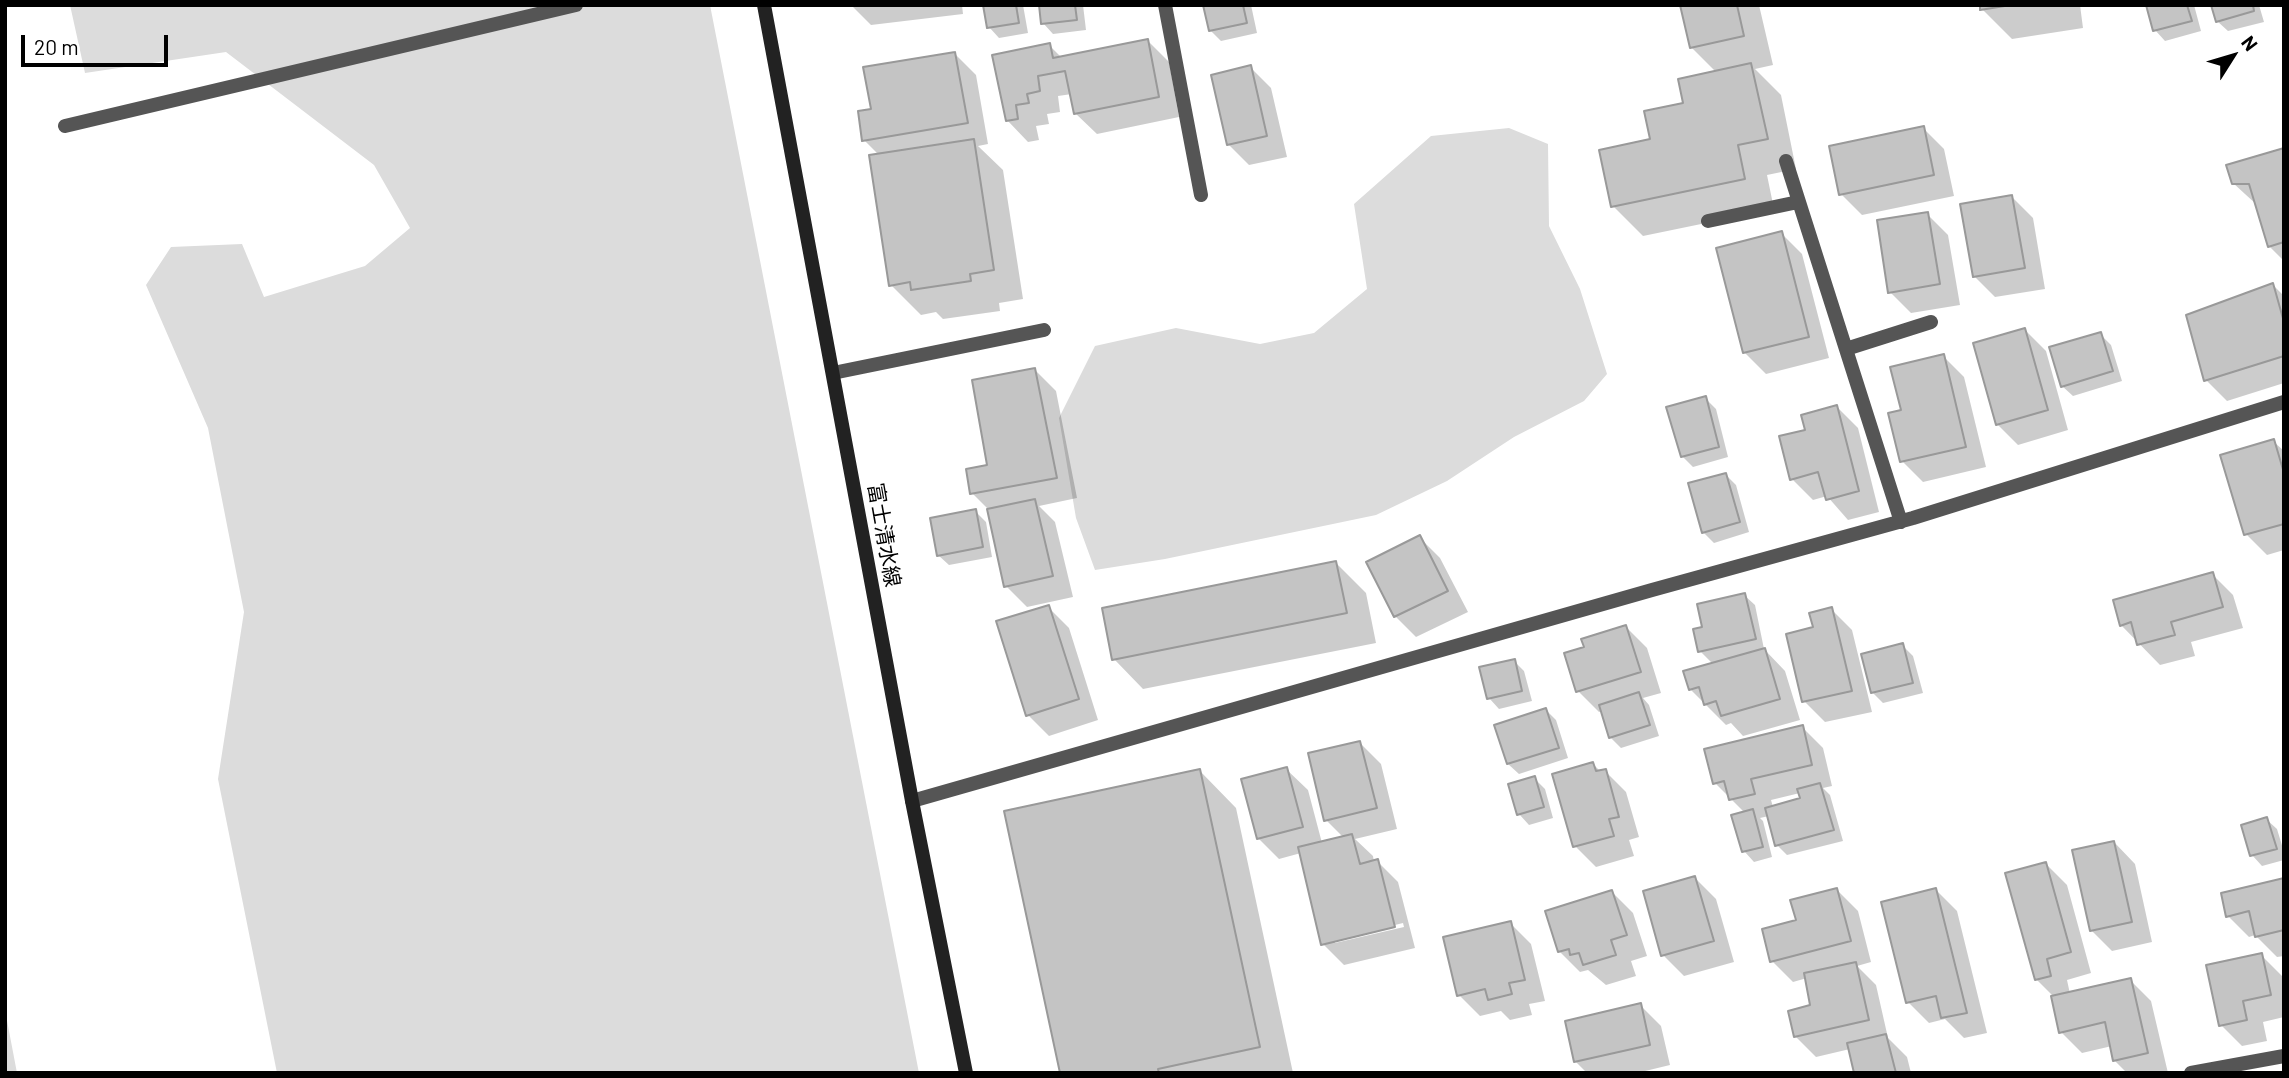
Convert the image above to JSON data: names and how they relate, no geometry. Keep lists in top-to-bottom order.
{
  "streets": {
    "main road": ["富士清水線"]
  },
  "scale_bar": "20 m",
  "north": "top right"
}
